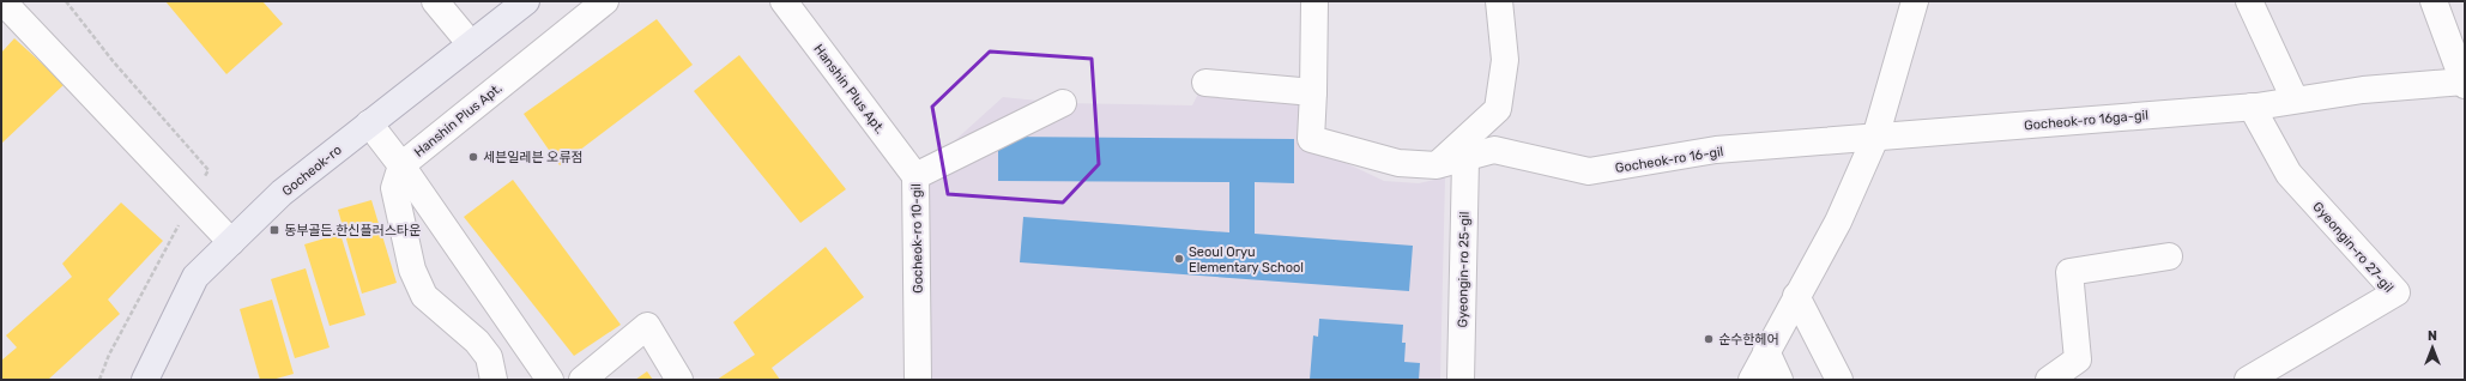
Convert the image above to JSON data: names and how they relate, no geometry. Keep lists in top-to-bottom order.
{
  "streets": {
    "main road": ["Gocheok-ro"],
    "street": [
      "Hanshin Plus Apt.",
      "Gocheok-ro 16ga-gil",
      "Gocheok-ro 16-gil",
      "Gocheok-ro 10-gil",
      "Gyeongin-ro 27-gil",
      "Gyeongin-ro 25-gil"
    ]
  },
  "crossings": [
    ["Hanshin Plus Apt.", "Gocheok-ro 10-gil"],
    ["Gocheok-ro 16ga-gil", "Gocheok-ro 16-gil"],
    ["Gocheok-ro 16ga-gil", "Gyeongin-ro 27-gil"],
    ["Gocheok-ro 16-gil", "Gyeongin-ro 25-gil"]
  ],
  "places": {
    "other": ["세븐일레븐 오류점", "Seoul Oryu Elementary School", "순수한헤어"],
    "transit": ["동부골든.한신플러스타운"]
  },
  "north": "top"
}
